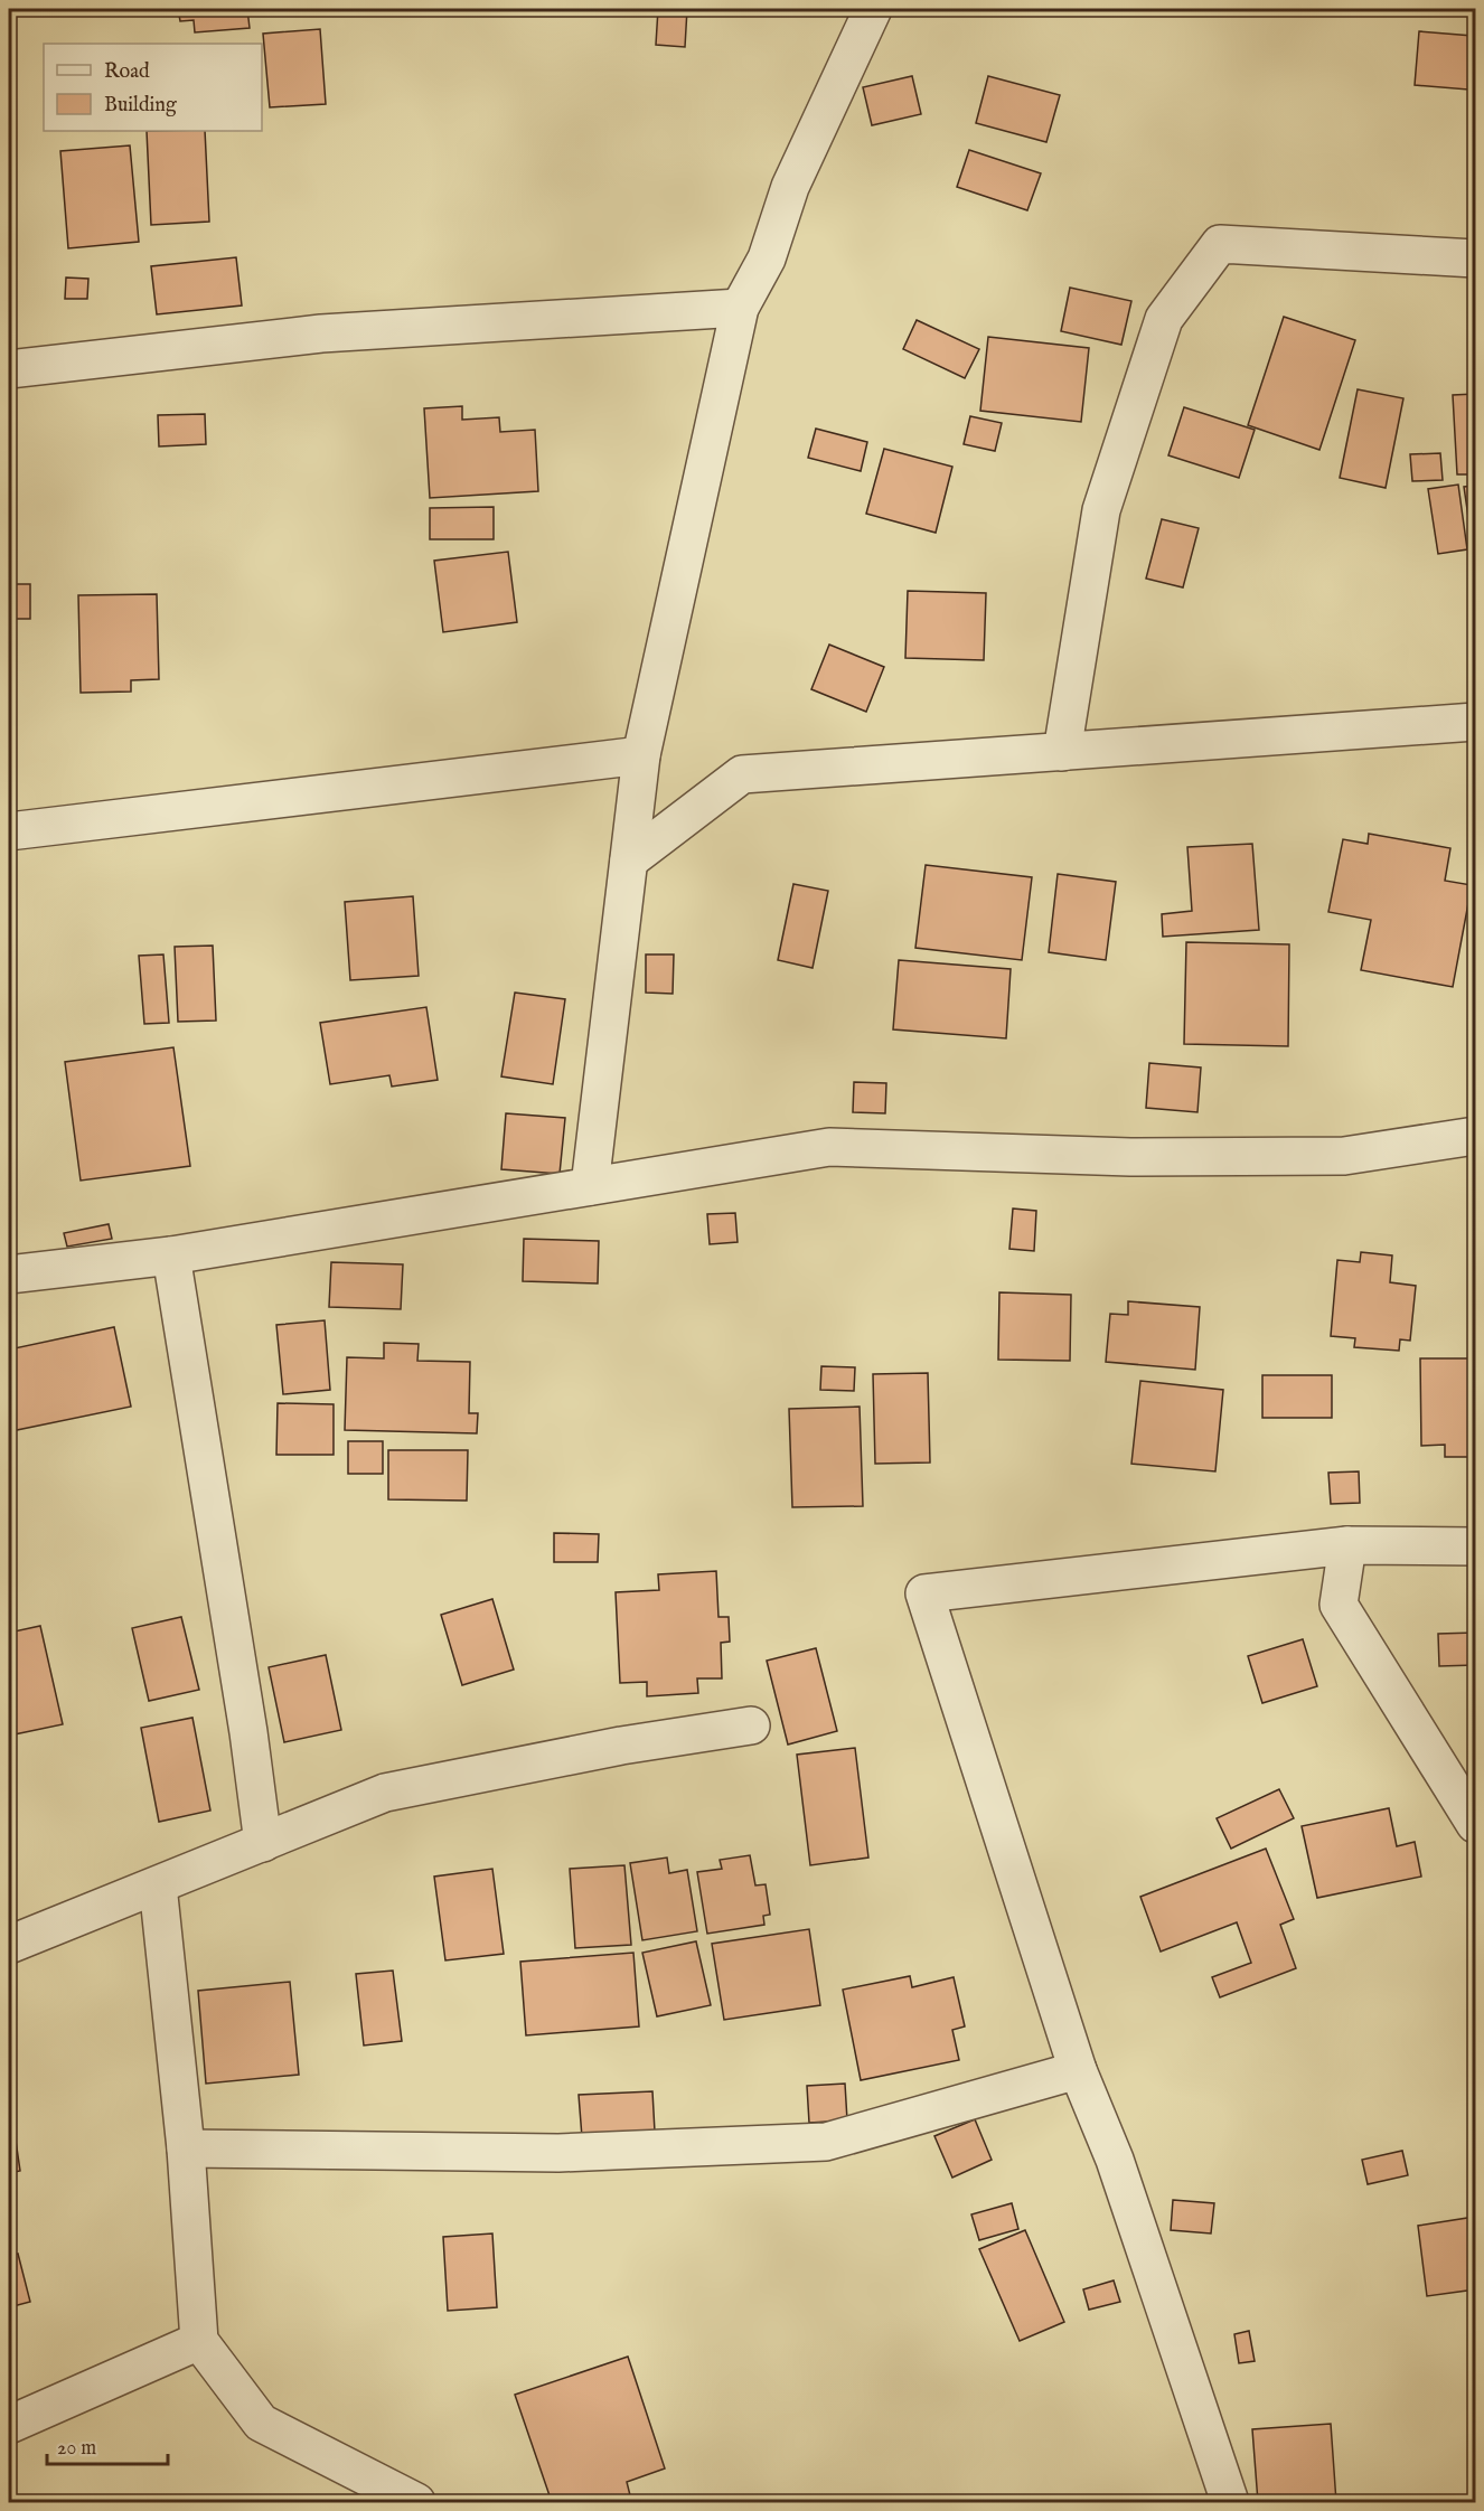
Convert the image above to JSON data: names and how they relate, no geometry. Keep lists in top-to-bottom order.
{
  "legend": ["Road", "Building"],
  "scale_bar": "20 m"
}
